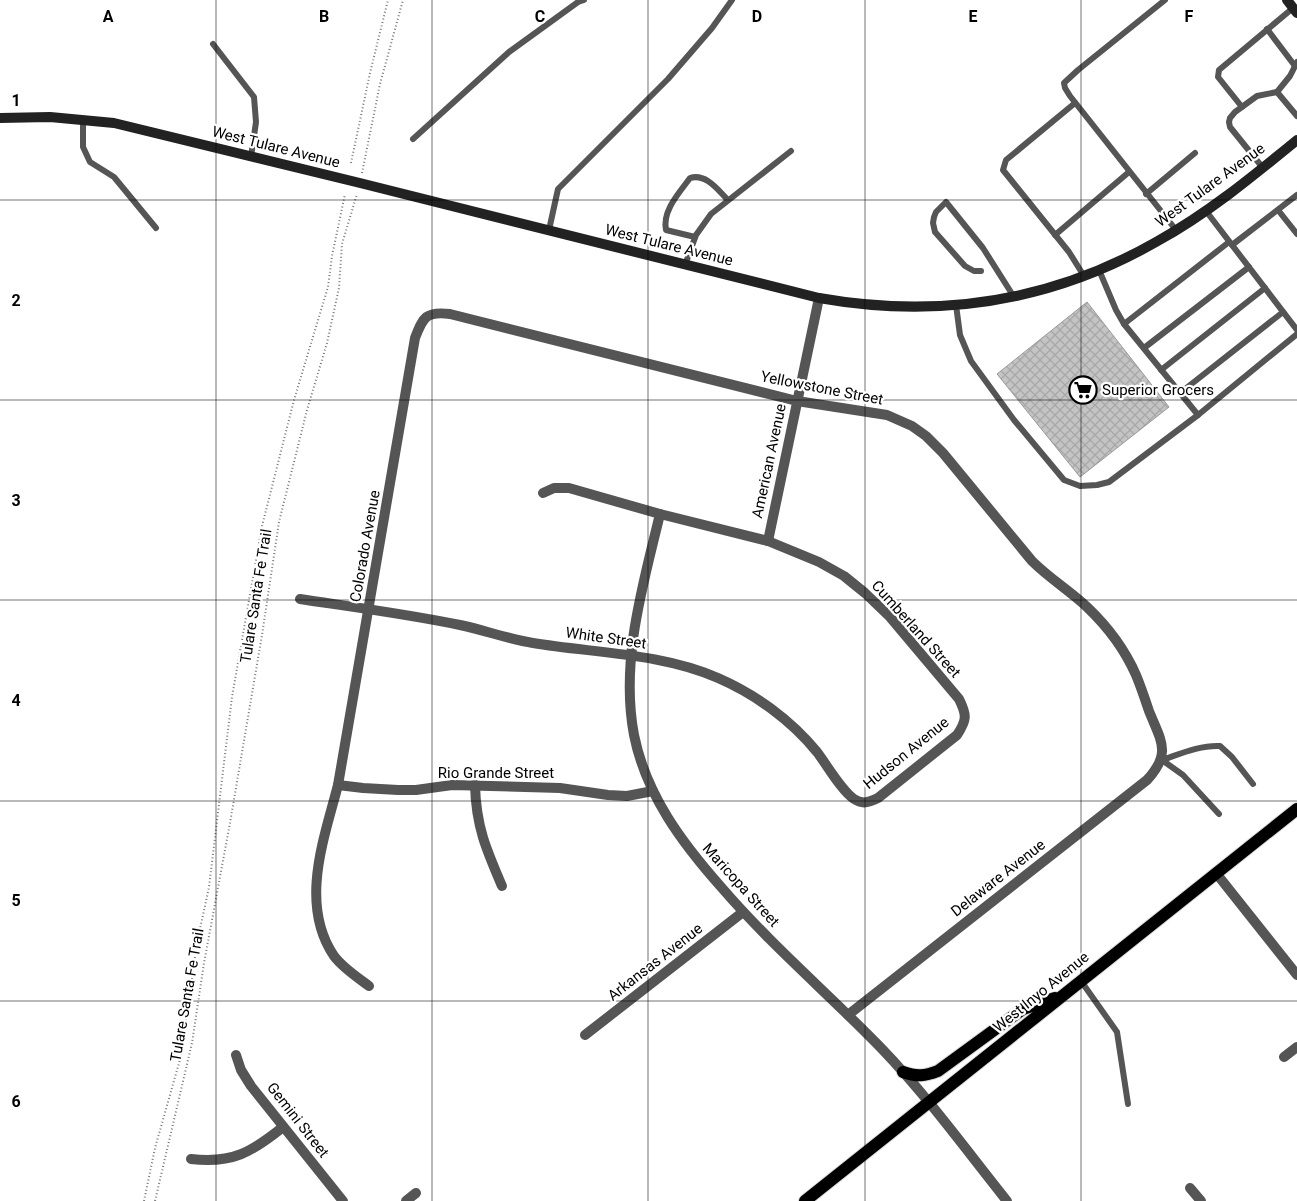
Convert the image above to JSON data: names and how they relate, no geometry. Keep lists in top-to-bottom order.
{
  "streets": {
    "main road": ["West Tulare Avenue", "West Inyo Avenue"],
    "street": [
      "Yellowstone Street",
      "American Avenue",
      "Colorado Avenue",
      "Cumberland Street",
      "White Street",
      "Hudson Avenue",
      "Rio Grande Street",
      "Delaware Avenue",
      "Maricopa Street",
      "Arkansas Avenue",
      "Gemini Street"
    ],
    "path": ["Tulare Santa Fe Trail"]
  },
  "crossings": [
    ["West Tulare Avenue", "American Avenue"],
    ["West Tulare Avenue", "Tulare Santa Fe Trail"],
    ["Yellowstone Street", "American Avenue"],
    ["Yellowstone Street", "Colorado Avenue"],
    ["Yellowstone Street", "Delaware Avenue"],
    ["American Avenue", "Cumberland Street"],
    ["Colorado Avenue", "White Street"],
    ["Colorado Avenue", "Rio Grande Street"],
    ["Cumberland Street", "Hudson Avenue"],
    ["Cumberland Street", "Maricopa Street"],
    ["White Street", "Hudson Avenue"],
    ["White Street", "Maricopa Street"],
    ["Rio Grande Street", "Maricopa Street"],
    ["Delaware Avenue", "Maricopa Street"],
    ["Maricopa Street", "Arkansas Avenue"],
    ["Maricopa Street", "West Inyo Avenue"]
  ],
  "places": {
    "supermarket": ["Superior Grocers"]
  },
  "grid": {
    "columns": [
      "A",
      "B",
      "C",
      "D",
      "E",
      "F"
    ],
    "rows": [
      "1",
      "2",
      "3",
      "4",
      "5",
      "6"
    ]
  }
}
